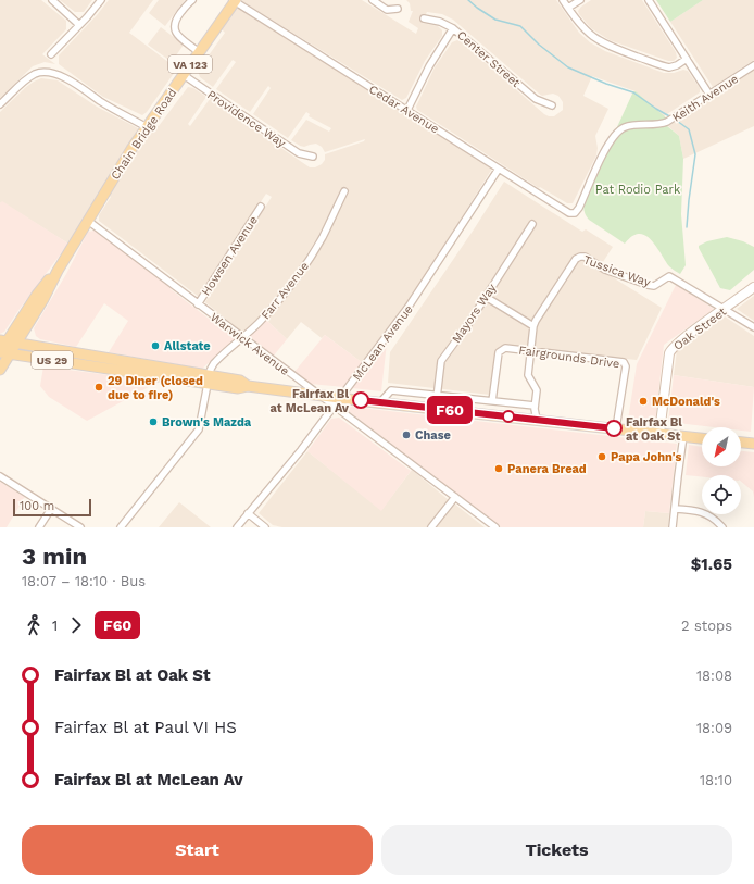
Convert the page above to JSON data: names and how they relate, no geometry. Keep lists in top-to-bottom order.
{
  "streets": {
    "main road": ["VA 123", "Chain Bridge Road", "US 29"],
    "street": [
      "Center Street",
      "Keith Avenue",
      "Cedar Avenue",
      "Providence Way",
      "Howsen Avenue",
      "Tussica Way",
      "Farr Avenue",
      "Mayors Way",
      "Oak Street",
      "McLean Avenue",
      "Warwick Avenue",
      "Fairgrounds Drive"
    ]
  },
  "crossings": [
    ["Keith Avenue", "Cedar Avenue"],
    ["Cedar Avenue", "Chain Bridge Road"],
    ["Cedar Avenue", "McLean Avenue"],
    ["Providence Way", "Chain Bridge Road"],
    ["Chain Bridge Road", "Warwick Avenue"],
    ["Chain Bridge Road", "US 29"],
    ["Howsen Avenue", "Warwick Avenue"],
    ["Tussica Way", "Oak Street"],
    ["Tussica Way", "Fairgrounds Drive"],
    ["Tussica Way", "US 29"],
    ["Farr Avenue", "Warwick Avenue"],
    ["Farr Avenue", "US 29"],
    ["Mayors Way", "US 29"],
    ["Oak Street", "US 29"],
    ["McLean Avenue", "Warwick Avenue"],
    ["McLean Avenue", "US 29"],
    ["Warwick Avenue", "US 29"],
    ["Fairgrounds Drive", "US 29"]
  ],
  "parks": ["Pat Rodio Park"],
  "places": [
    "Allstate",
    "29 Diner (closed due to fire)",
    "Fairfax Bl at McLean Av",
    "McDonald's",
    "Brown's Mazda",
    "Fairfax Bl at Oak St",
    "Chase",
    "Papa John's",
    "Panera Bread"
  ],
  "lines": ["bus line F60"],
  "scale_bar": "100 m",
  "north": "bottom left",
  "page": {
    "on_map": "F60",
    "scale": "100 m",
    "heading": ["3 min", "18:07 – 18:10 · Bus", "$1.65"],
    "legs": ["1", "F60", "2 stops"],
    "list": [
      {
        "name": "Fairfax Bl at Oak St",
        "value": "18:08"
      },
      {
        "name": "Fairfax Bl at Paul VI HS",
        "value": "18:09"
      },
      {
        "name": "Fairfax Bl at McLean Av",
        "value": "18:10"
      }
    ],
    "buttons": ["Start", "Tickets"]
  }
}
